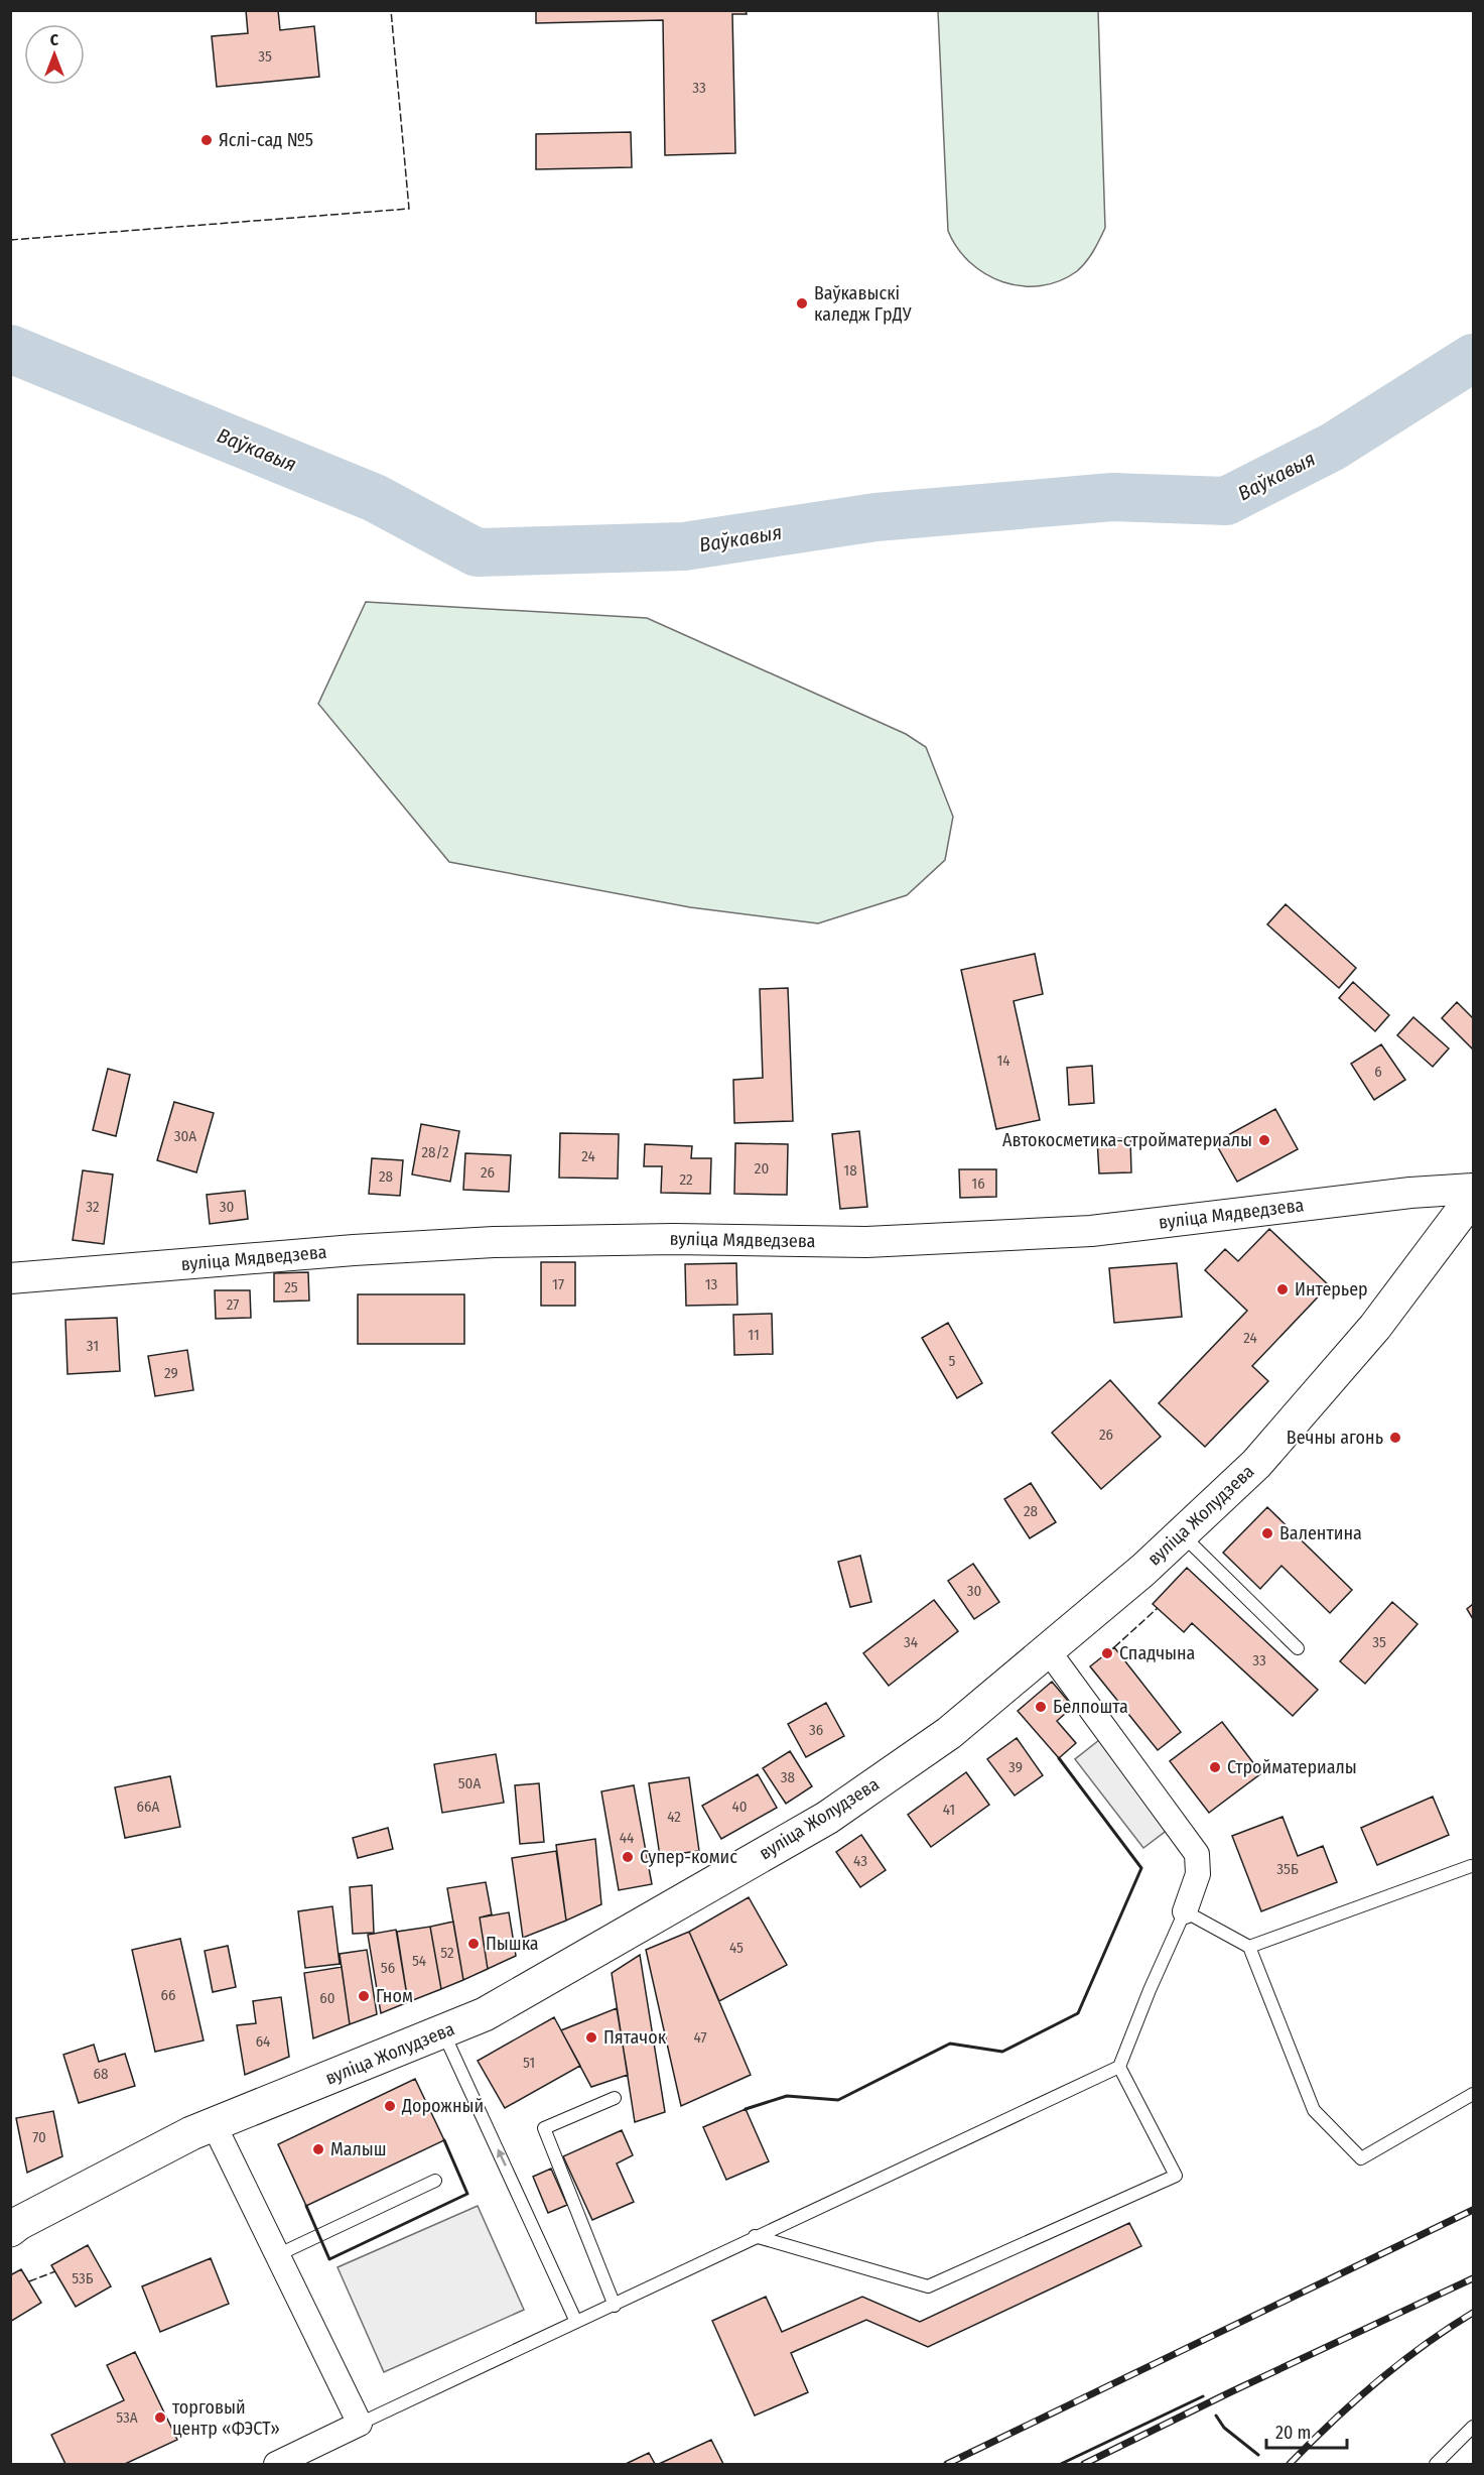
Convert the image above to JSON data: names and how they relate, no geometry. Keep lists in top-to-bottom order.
{
  "streets": {
    "main road": ["вуліца Жолудзева"],
    "street": ["вуліца Мядведзева"]
  },
  "water": ["Ваўкавыя"],
  "places": [
    "Яслі-сад №5",
    "Ваўкавыскі каледж ГрДУ",
    "Автокосметика-стройматериалы",
    "Интерьер",
    "Вечны агонь",
    "Валентина",
    "Спадчына",
    "Белпошта",
    "Стройматериалы",
    "Супер-комис",
    "Пышка",
    "Гном",
    "Пятачок",
    "Дорожный",
    "Малыш",
    "торговый центр «ФЭСТ»"
  ],
  "house_numbers": [
    "35",
    "33",
    "14",
    "6",
    "30А",
    "28/2",
    "24",
    "20",
    "18",
    "26",
    "28",
    "22",
    "16",
    "32",
    "30",
    "17",
    "13",
    "25",
    "27",
    "11",
    "24",
    "31",
    "5",
    "29",
    "26",
    "28",
    "30",
    "34",
    "35",
    "33",
    "36",
    "39",
    "38",
    "50А",
    "66А",
    "40",
    "41",
    "42",
    "44",
    "43",
    "35Б",
    "45",
    "52",
    "54",
    "56",
    "66",
    "60",
    "47",
    "64",
    "51",
    "68",
    "70",
    "53Б",
    "53А"
  ],
  "scale_bar": "20 m",
  "north": "top"
}
